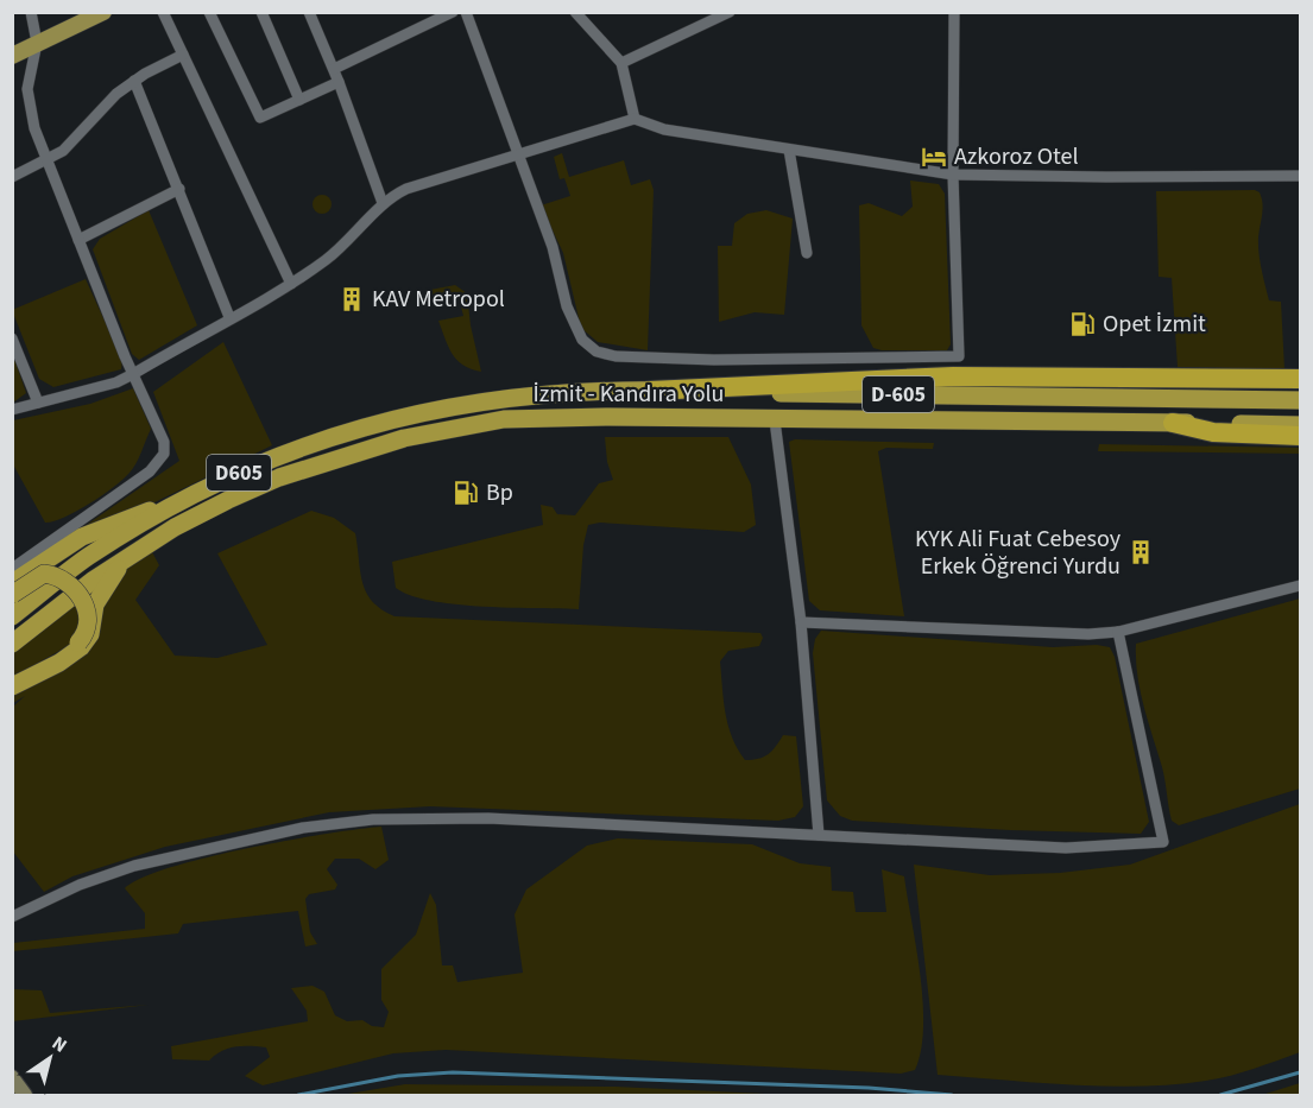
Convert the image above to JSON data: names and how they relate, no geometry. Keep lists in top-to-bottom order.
{
  "streets": {
    "highway": ["İzmit - Kandıra Yolu", "D-605", "D605"]
  },
  "places": {
    "hotel": ["Azkoroz Otel"],
    "building": ["KAV Metropol", "KYK Ali Fuat Cebesoy Erkek Öğrenci Yurdu"],
    "fuel station": ["Opet İzmit", "Bp"]
  },
  "north": "top right"
}
